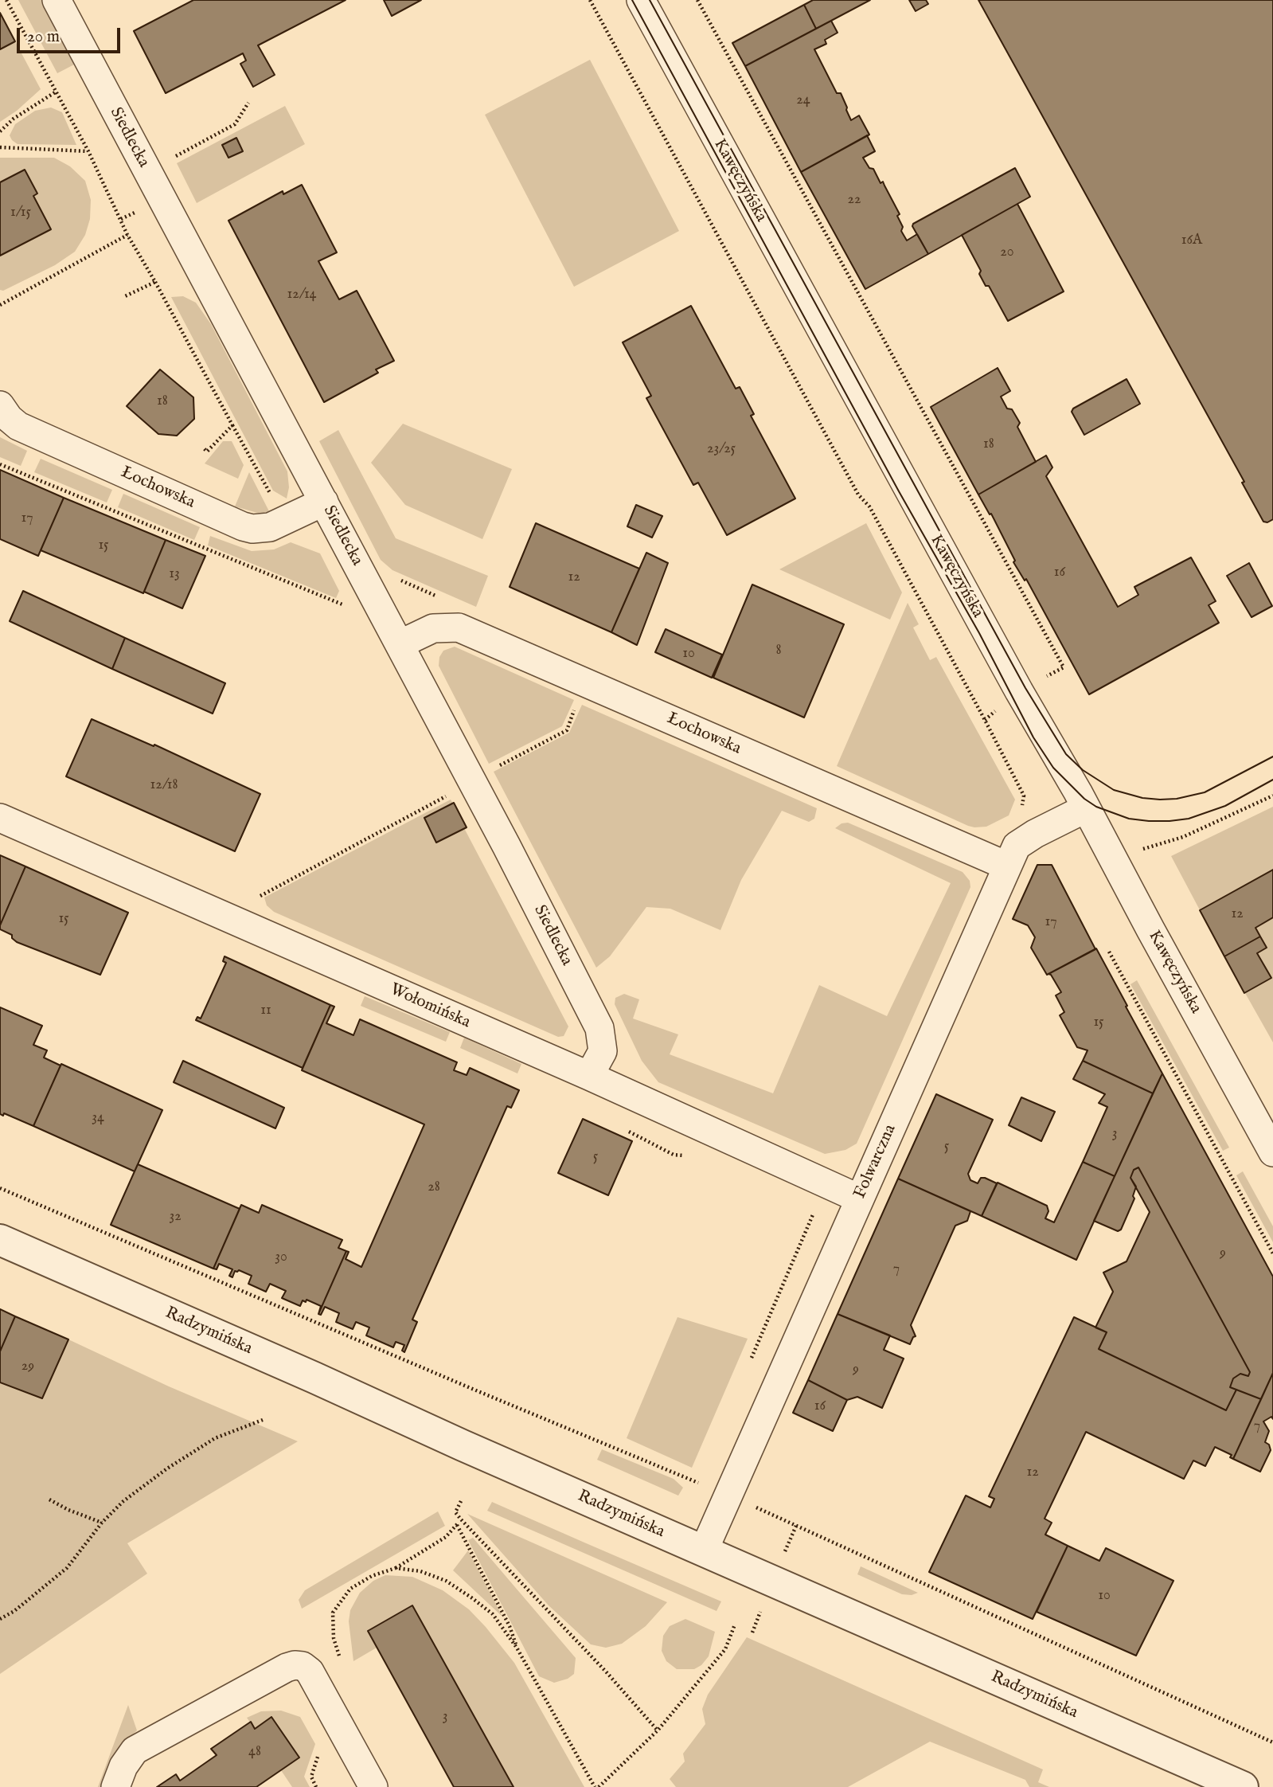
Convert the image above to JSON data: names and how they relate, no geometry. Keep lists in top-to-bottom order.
{
  "streets": {
    "street": [
      "Siedlecka",
      "Kawęczyńska",
      "Łochowska",
      "Wołomińska",
      "Folwarczna",
      "Radzymińska"
    ]
  },
  "crossings": [
    ["Siedlecka", "Łochowska"],
    ["Siedlecka", "Wołomińska"],
    ["Kawęczyńska", "Folwarczna"],
    ["Łochowska", "Folwarczna"],
    ["Wołomińska", "Folwarczna"],
    ["Folwarczna", "Radzymińska"]
  ],
  "house_numbers": [
    "24",
    "22",
    "1/15",
    "16A",
    "20",
    "12/14",
    "18",
    "18",
    "23/25",
    "17",
    "15",
    "16",
    "13",
    "12",
    "8",
    "10",
    "12/18",
    "12",
    "15",
    "17",
    "11",
    "15",
    "34",
    "3",
    "5",
    "5",
    "28",
    "32",
    "9",
    "30",
    "7",
    "29",
    "9",
    "16",
    "7",
    "12",
    "10",
    "3",
    "48"
  ],
  "scale_bar": "20 m"
}
